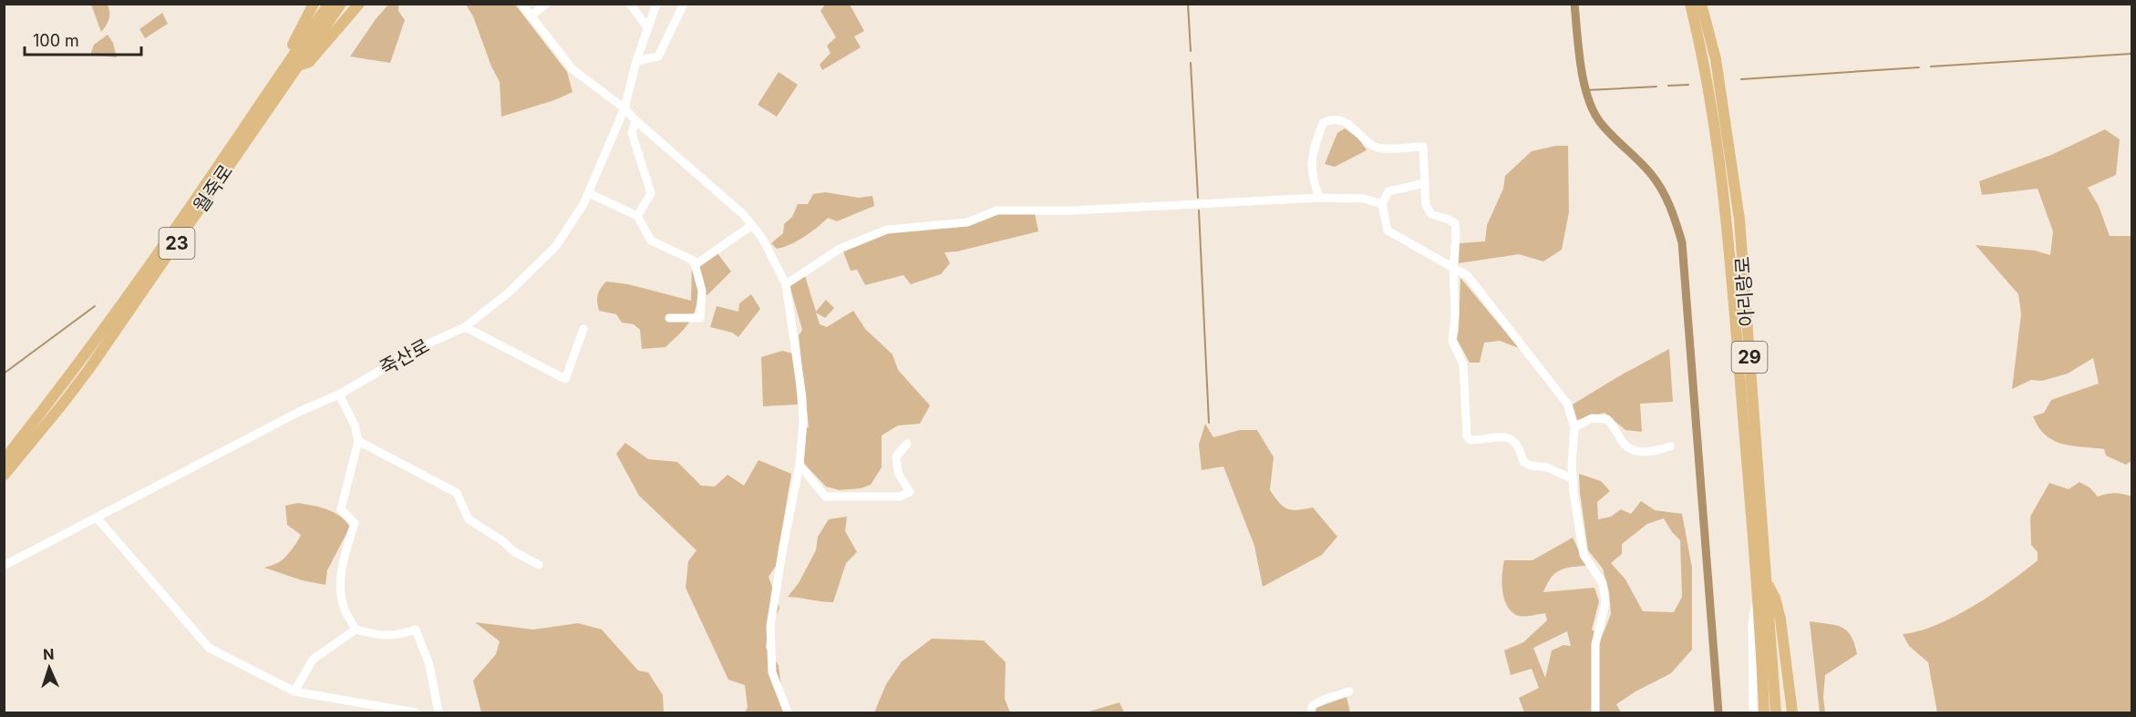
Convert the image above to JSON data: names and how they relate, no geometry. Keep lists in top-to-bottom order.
{
  "streets": {
    "main road": [
      "월죽로",
      "23",
      "아리랑로",
      "29"
    ],
    "street": ["죽산로"]
  },
  "scale_bar": "100 m",
  "north": "top"
}
